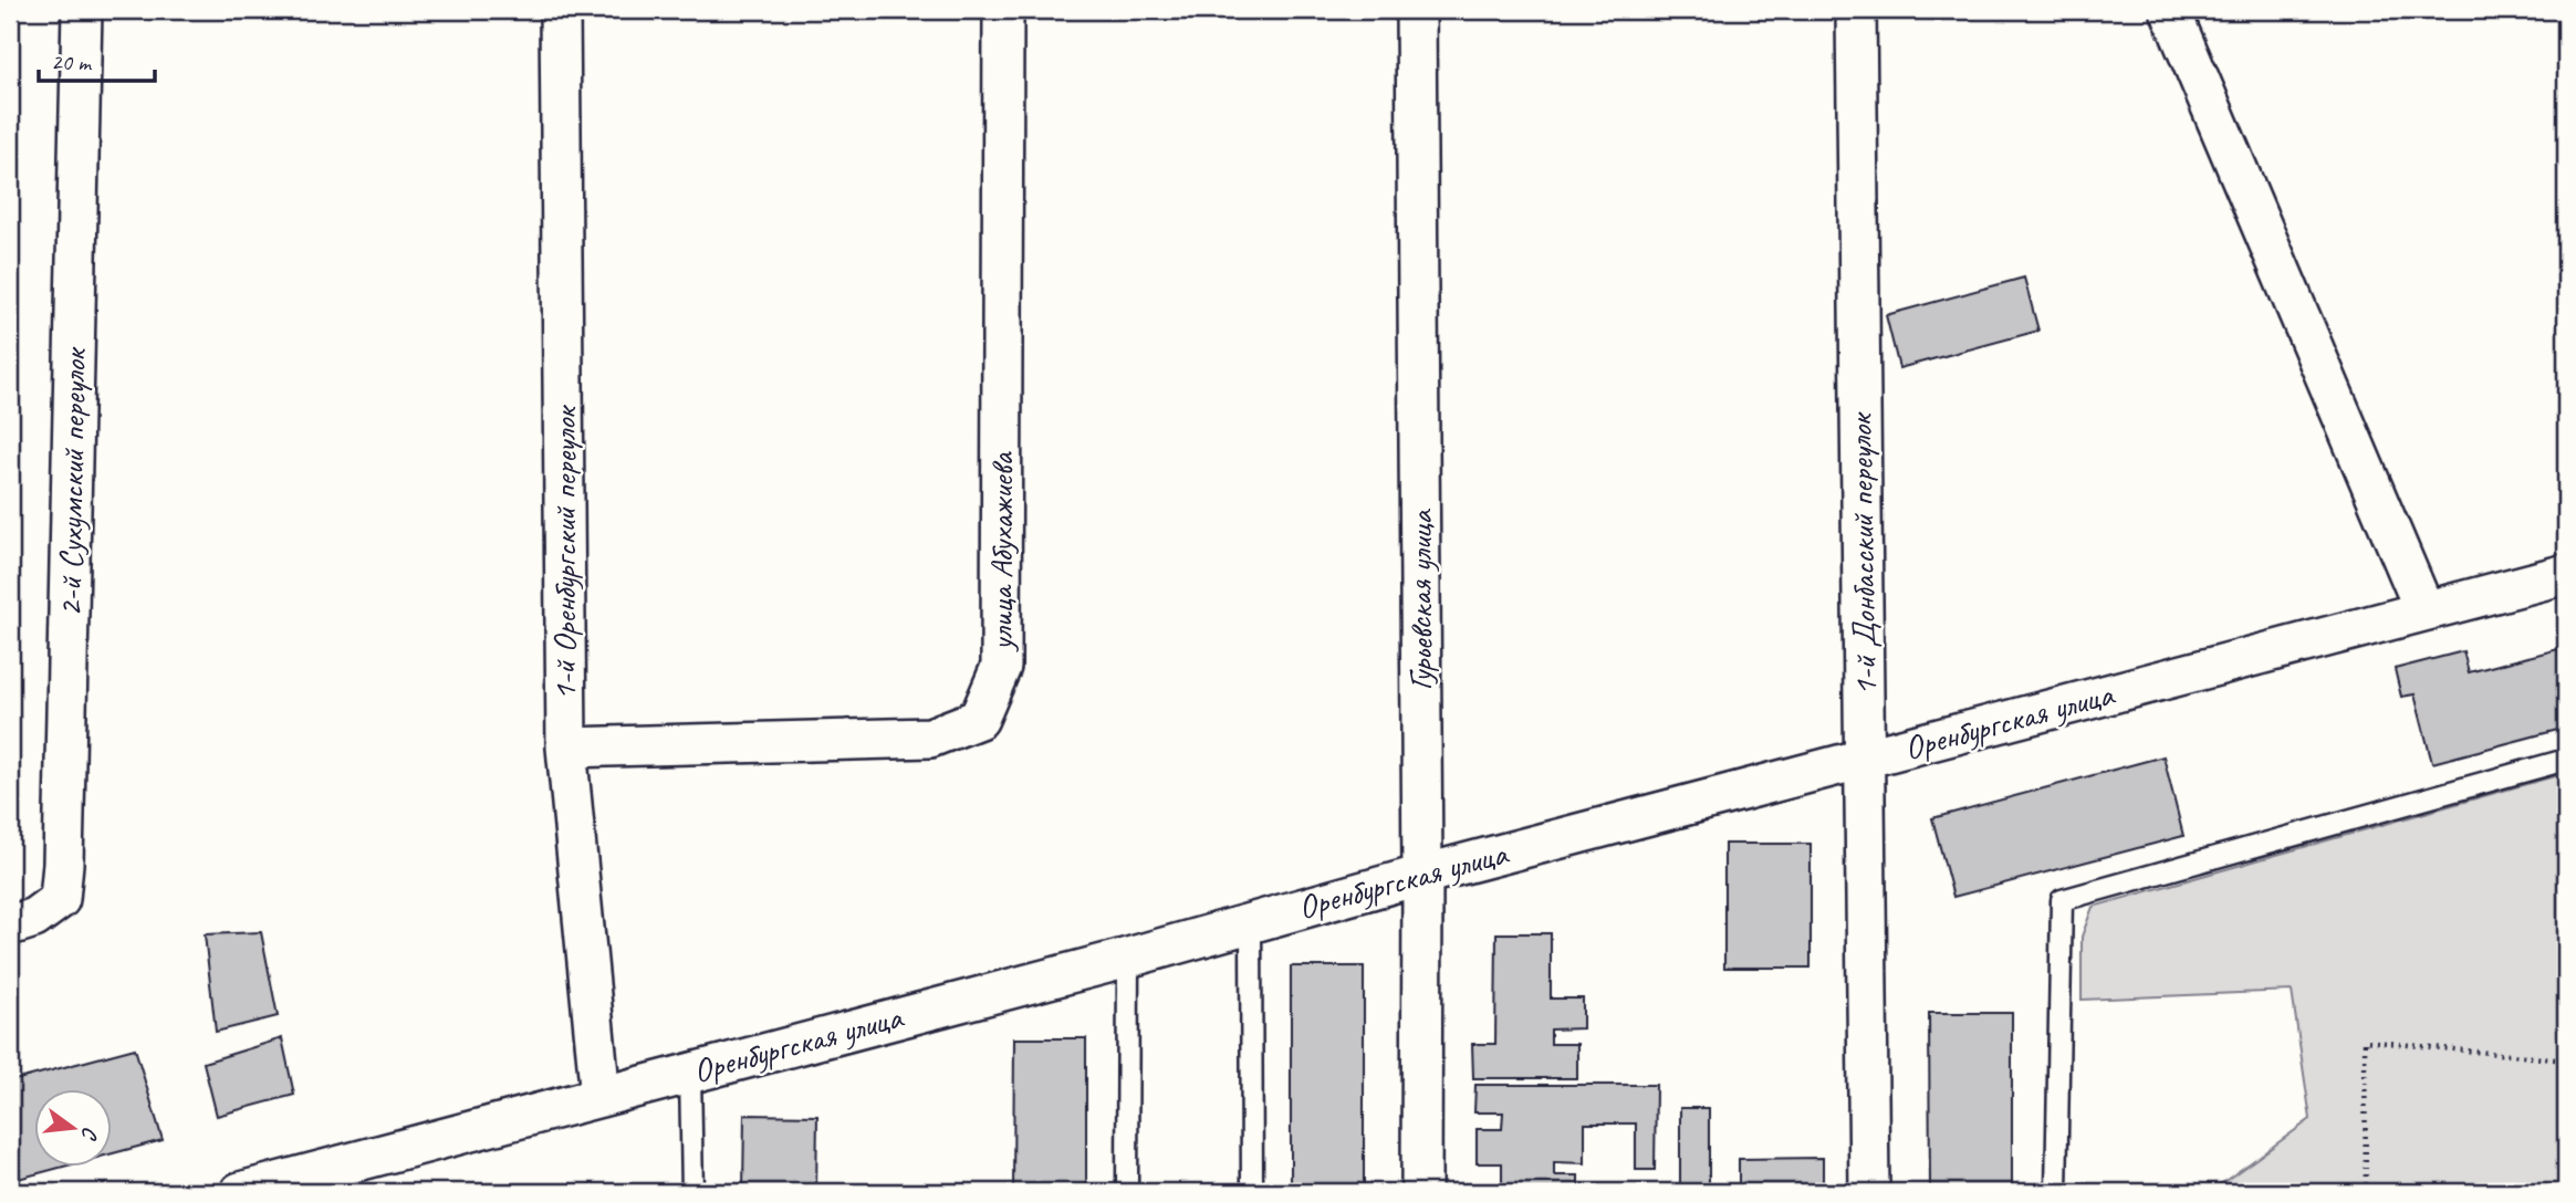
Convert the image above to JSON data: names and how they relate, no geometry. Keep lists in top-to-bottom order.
{
  "streets": {
    "street": [
      "2-й Сухумский переулок",
      "улица Абухажиева",
      "1-й Оренбургский переулок",
      "1-й Донбасский переулок",
      "Гурьевская улица",
      "Оренбургская улица"
    ]
  },
  "crossings": [
    ["улица Абухажиева", "1-й Оренбургский переулок"],
    ["1-й Оренбургский переулок", "Оренбургская улица"],
    ["1-й Донбасский переулок", "Оренбургская улица"],
    ["Гурьевская улица", "Оренбургская улица"]
  ],
  "scale_bar": "20 m",
  "north": "right"
}
